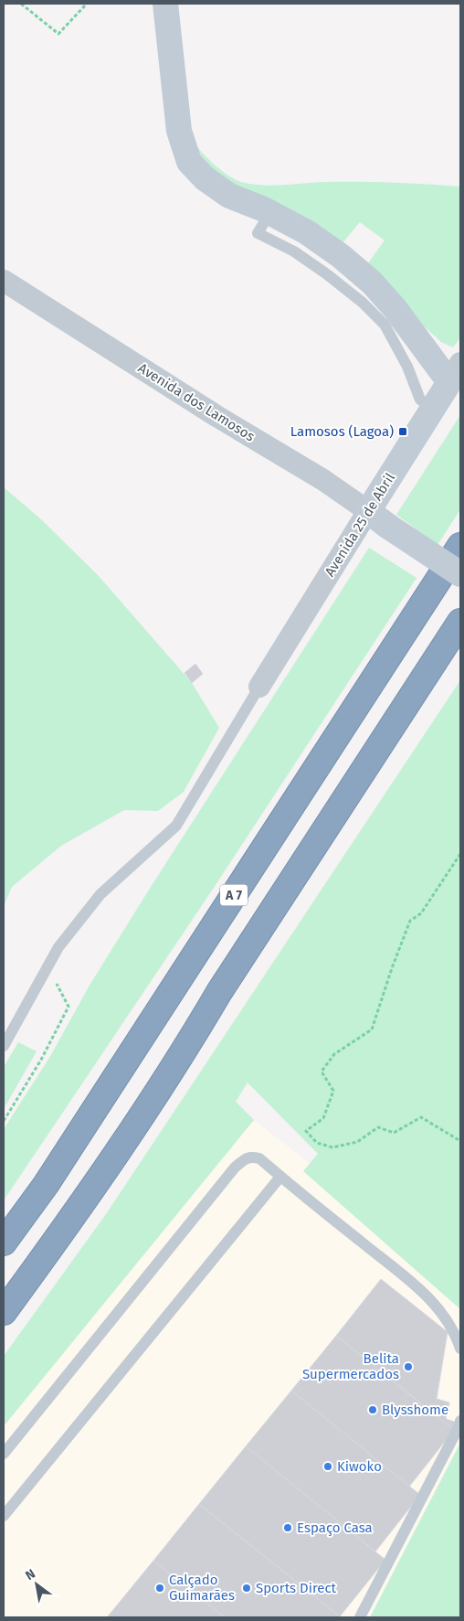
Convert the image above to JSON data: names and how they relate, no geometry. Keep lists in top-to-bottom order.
{
  "streets": {
    "highway": ["A 7"],
    "street": ["Avenida dos Lamosos", "Avenida 25 de Abril"]
  },
  "crossings": [
    ["Avenida dos Lamosos", "Avenida 25 de Abril"]
  ],
  "places": {
    "transit": ["Lamosos (Lagoa)"],
    "other": [
      "Belita Supermercados",
      "Blysshome",
      "Kiwoko",
      "Espaço Casa",
      "Calçado Guimarães",
      "Sports Direct"
    ]
  },
  "north": "top left"
}
